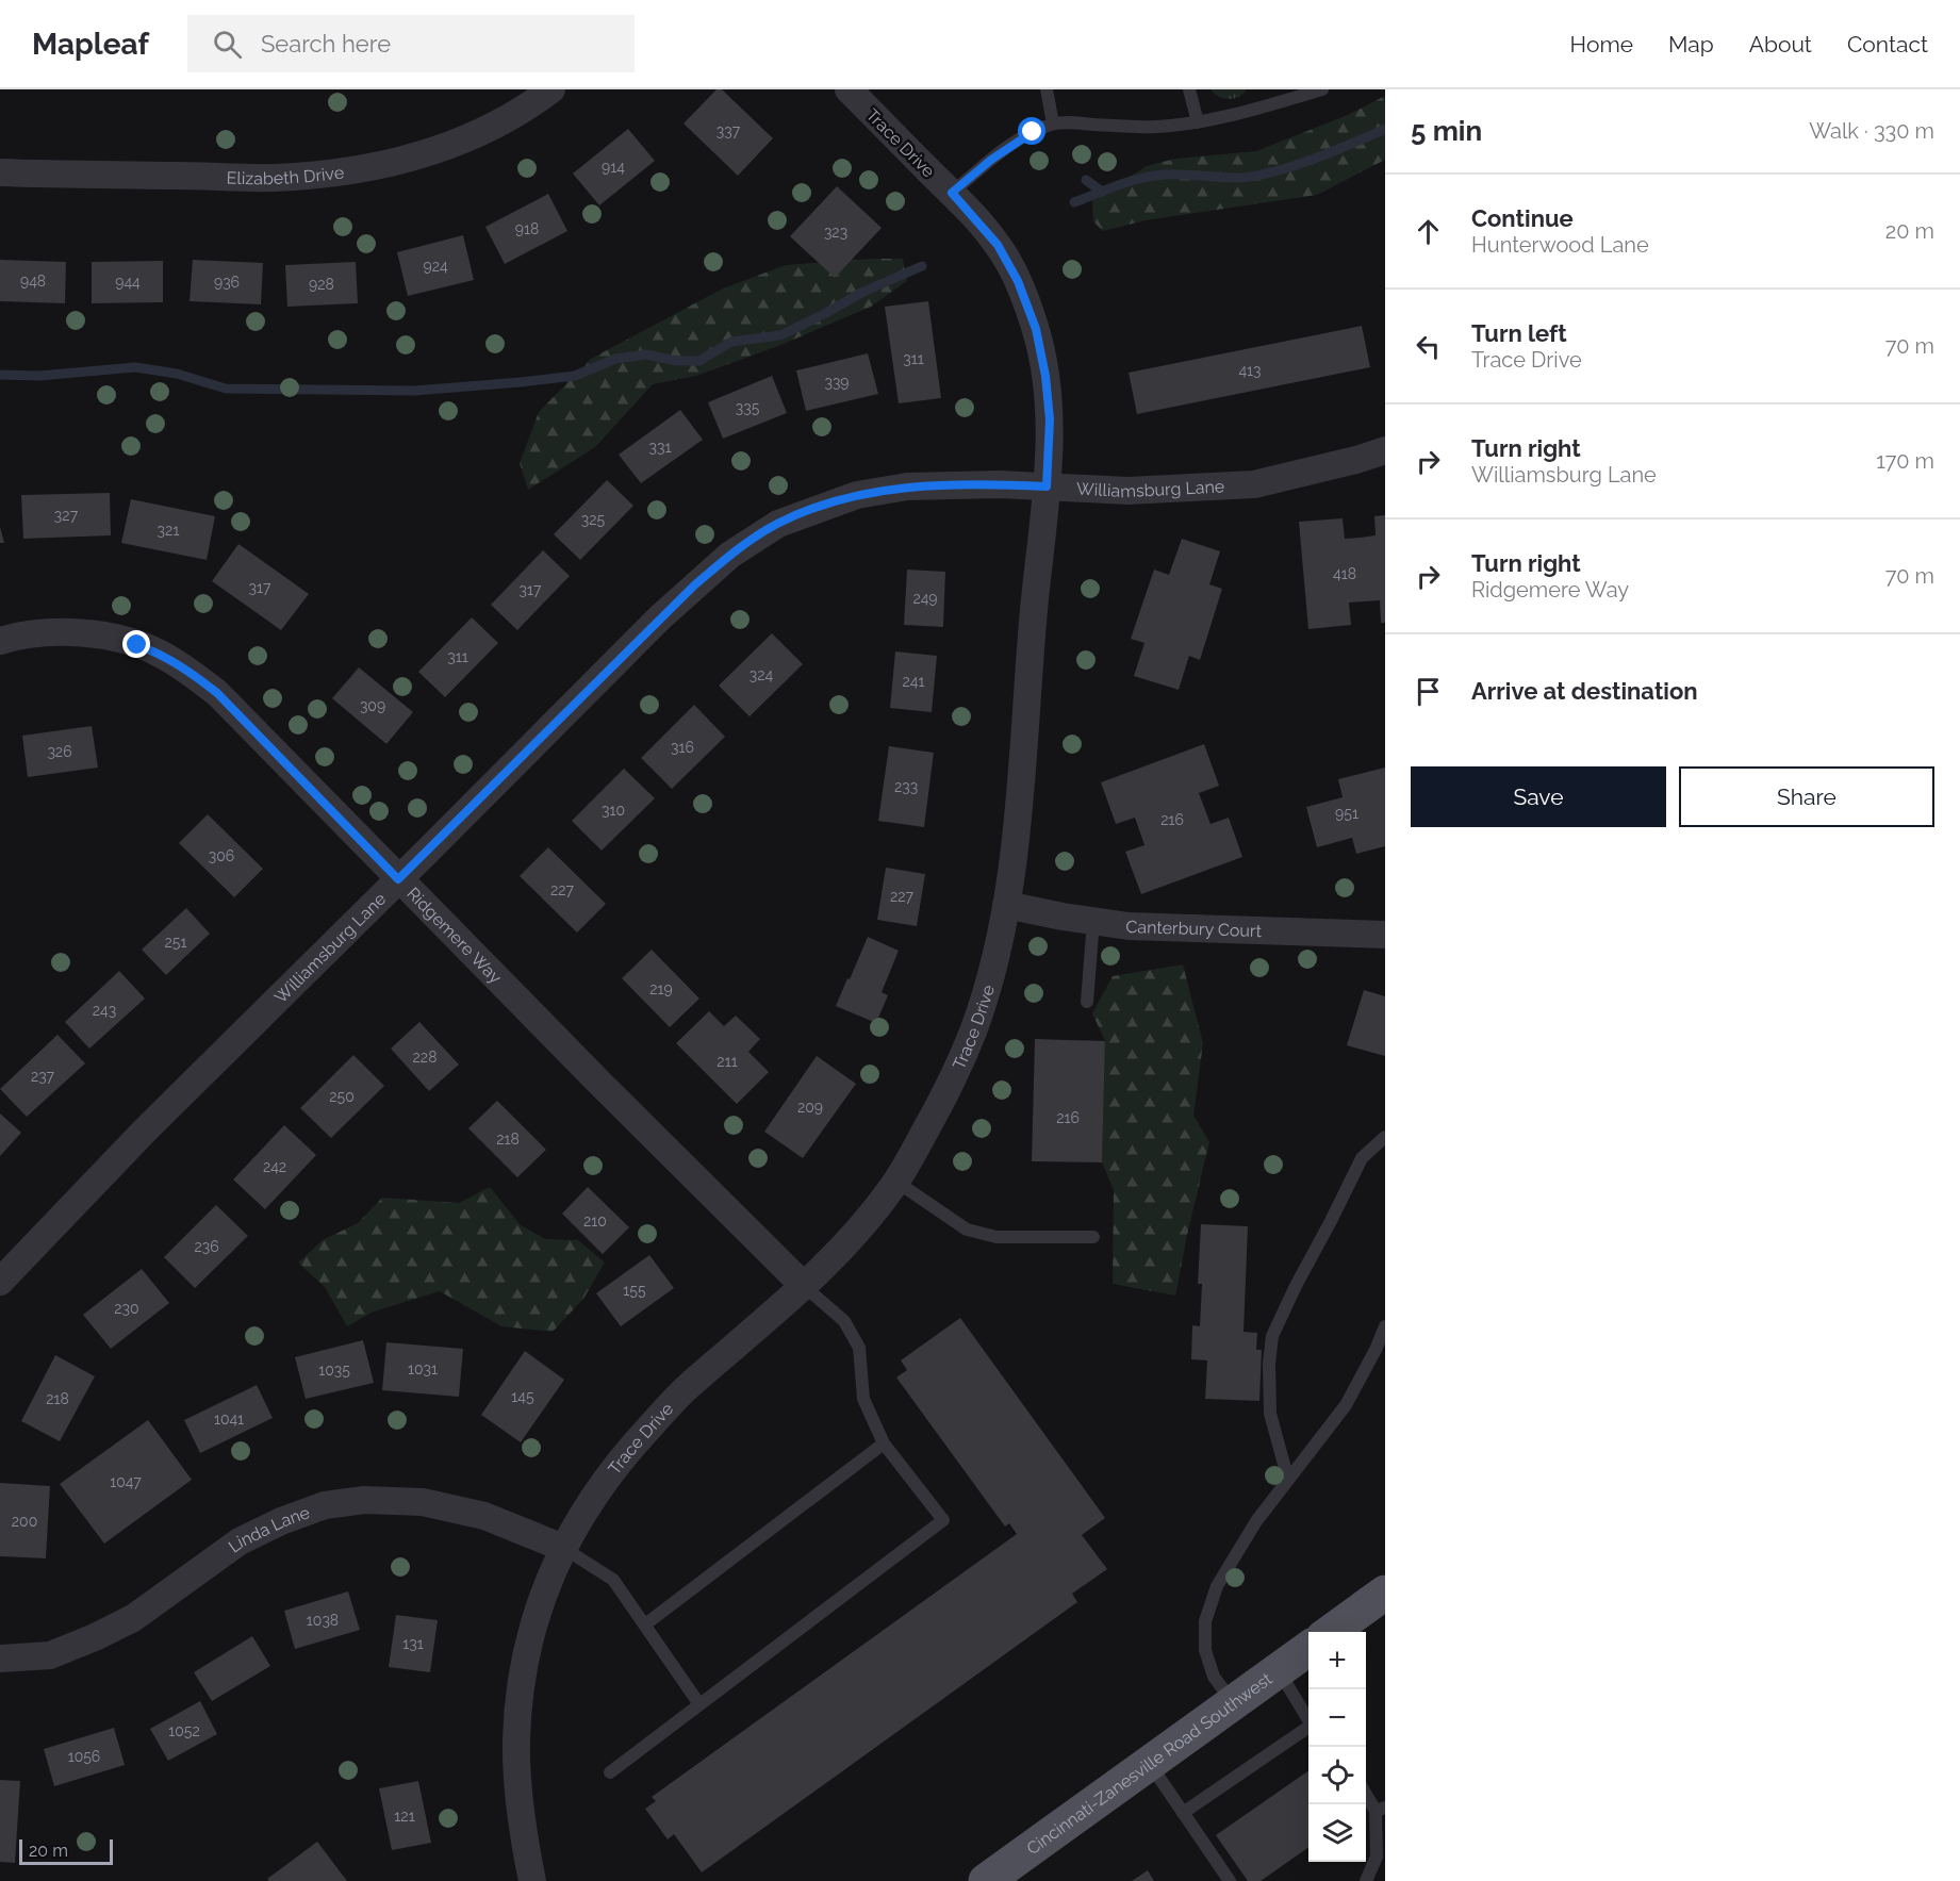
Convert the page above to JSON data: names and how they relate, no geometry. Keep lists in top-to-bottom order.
{
  "streets": {
    "main road": ["Cincinnati-Zanesville Road Southwest"],
    "street": [
      "Trace Drive",
      "Elizabeth Drive",
      "Williamsburg Lane",
      "Canterbury Court",
      "Ridgemere Way",
      "Linda Lane"
    ]
  },
  "crossings": [
    ["Trace Drive", "Williamsburg Lane"],
    ["Trace Drive", "Canterbury Court"],
    ["Trace Drive", "Ridgemere Way"],
    ["Trace Drive", "Linda Lane"],
    ["Williamsburg Lane", "Ridgemere Way"]
  ],
  "house_numbers": [
    "337",
    "914",
    "918",
    "323",
    "924",
    "948",
    "944",
    "936",
    "928",
    "311",
    "413",
    "339",
    "335",
    "331",
    "327",
    "325",
    "321",
    "418",
    "317",
    "317",
    "249",
    "311",
    "324",
    "241",
    "309",
    "316",
    "326",
    "233",
    "310",
    "951",
    "216",
    "306",
    "227",
    "227",
    "251",
    "219",
    "243",
    "228",
    "211",
    "237",
    "250",
    "209",
    "216",
    "218",
    "242",
    "210",
    "236",
    "155",
    "230",
    "1031",
    "1035",
    "145",
    "218",
    "1041",
    "1047",
    "200",
    "1038",
    "131",
    "1052",
    "1056",
    "121"
  ],
  "scale_bar": "20 m",
  "page": {
    "header": "Mapleaf",
    "search": "Search here",
    "nav": [
      "Home",
      "Map",
      "About",
      "Contact"
    ],
    "heading": ["5 min", "Walk · 330 m"],
    "list": [
      ["Continue", "Hunterwood Lane", "20 m"],
      ["Turn left", "Trace Drive", "70 m"],
      ["Turn right", "Williamsburg Lane", "170 m"],
      ["Turn right", "Ridgemere Way", "70 m"],
      "Arrive at destination"
    ],
    "buttons": ["Save", "Share"],
    "map_buttons": ["+", "−"],
    "scale": "20 m"
  }
}
